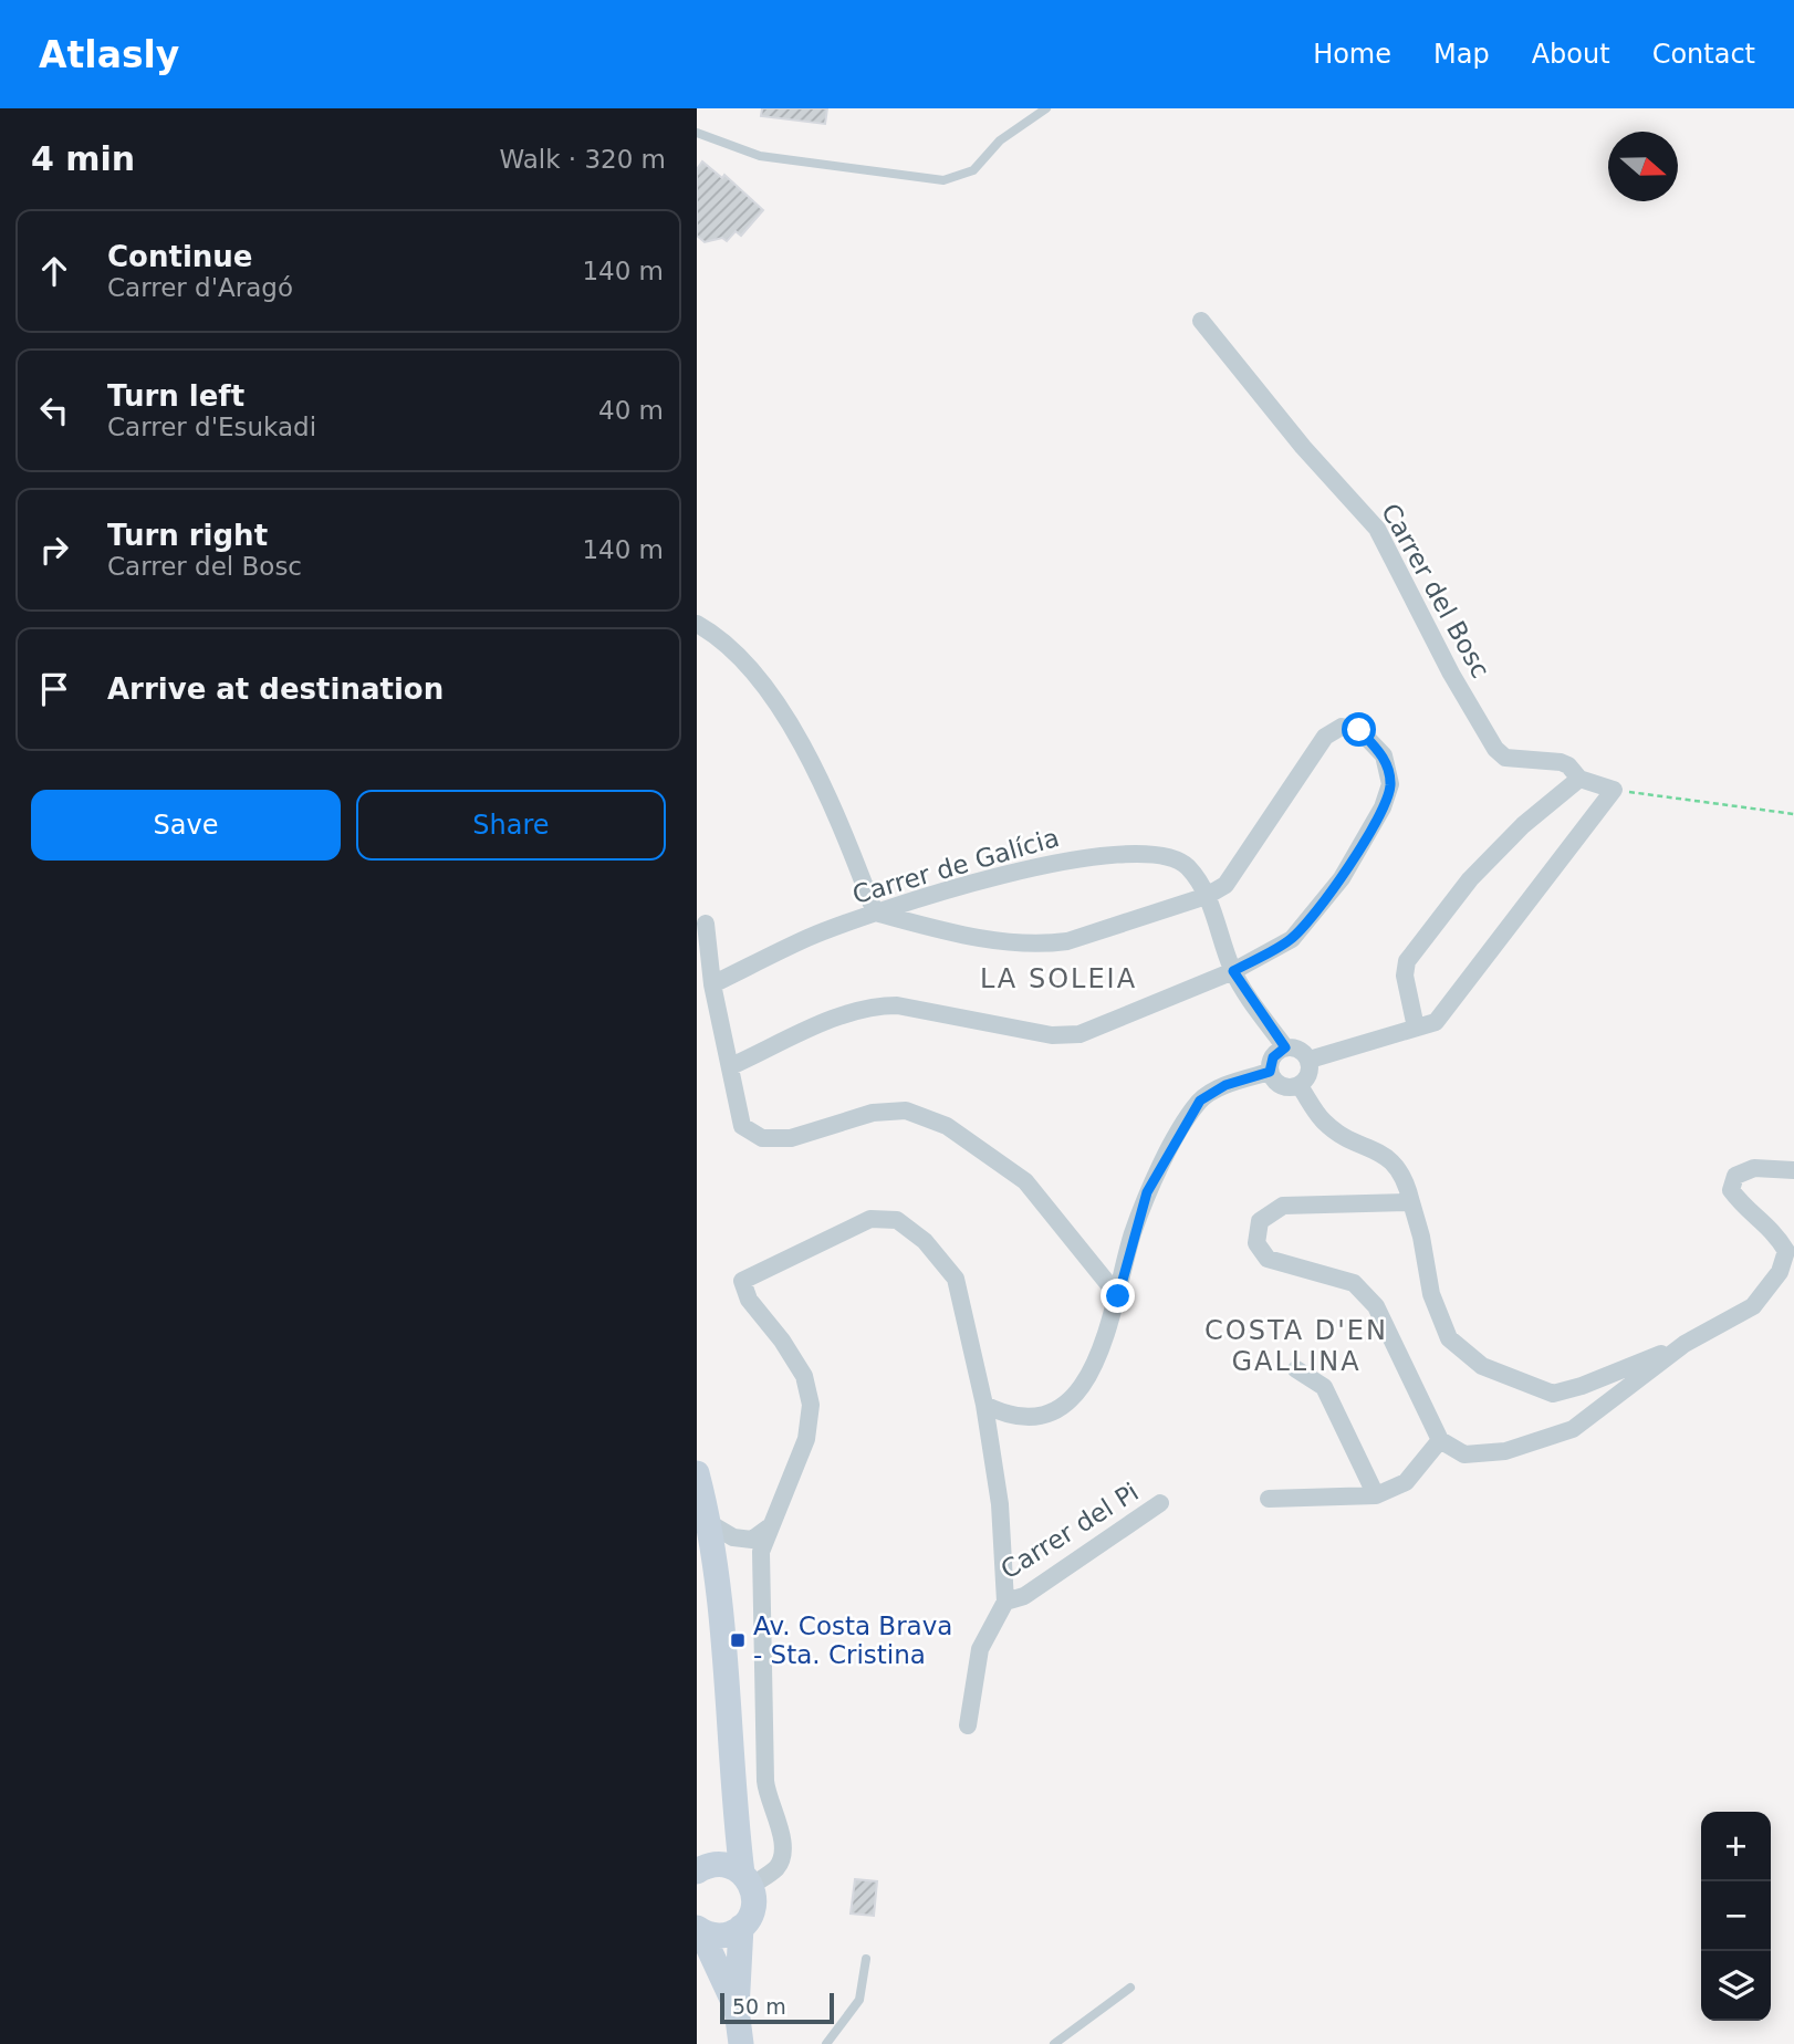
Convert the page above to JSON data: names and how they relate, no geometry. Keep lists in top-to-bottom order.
{
  "streets": {
    "street": ["Carrer del Bosc", "Carrer de Galícia", "Carrer del Pi"]
  },
  "districts": ["LA SOLEIA", "COSTA D'EN GALLINA"],
  "places": {
    "transit": ["Av. Costa Brava - Sta. Cristina"]
  },
  "scale_bar": "50 m",
  "north": "right",
  "page": {
    "header": "Atlasly",
    "nav": [
      "Home",
      "Map",
      "About",
      "Contact"
    ],
    "heading": ["4 min", "Walk · 320 m"],
    "list": [
      ["Continue", "Carrer d'Aragó", "140 m"],
      ["Turn left", "Carrer d'Esukadi", "40 m"],
      ["Turn right", "Carrer del Bosc", "140 m"],
      "Arrive at destination"
    ],
    "buttons": ["Save", "Share"],
    "map_buttons": ["+", "−"],
    "scale": "50 m"
  }
}
